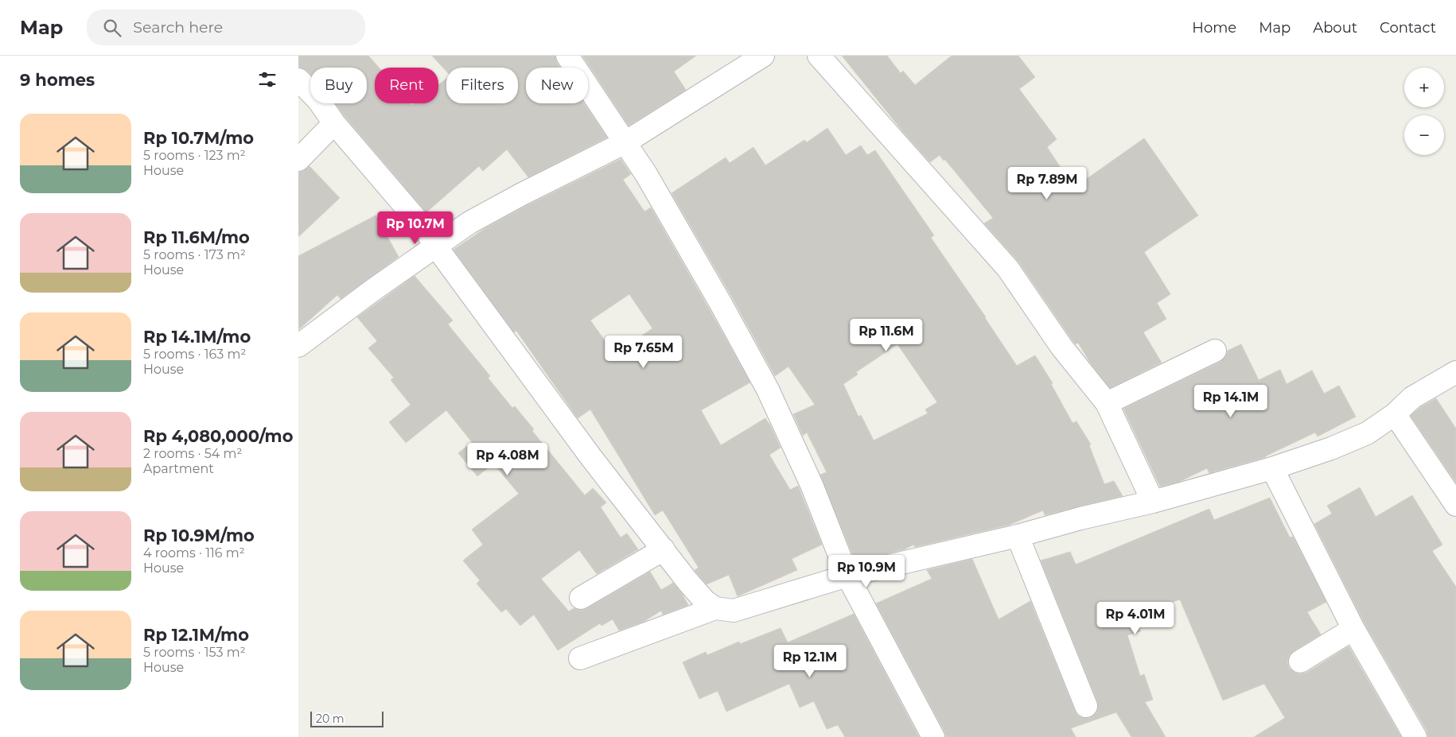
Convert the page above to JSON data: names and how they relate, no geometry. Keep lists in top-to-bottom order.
{
  "scale_bar": "20 m",
  "page": {
    "header": "Map",
    "search": "Search here",
    "nav": [
      "Home",
      "Map",
      "About",
      "Contact"
    ],
    "heading": "9 homes",
    "map_buttons": ["+", "−"],
    "chip": [
      "Buy",
      "Rent",
      "Filters",
      "New"
    ],
    "list": [
      {
        "name": "Rp 10.7M/mo",
        "note": "5 rooms · 123 m² · House"
      },
      {
        "name": "Rp 11.6M/mo",
        "note": "5 rooms · 173 m² · House"
      },
      {
        "name": "Rp 14.1M/mo",
        "note": "5 rooms · 163 m² · House"
      },
      {
        "name": "Rp 4,080,000/mo",
        "note": "2 rooms · 54 m² · Apartment"
      },
      {
        "name": "Rp 10.9M/mo",
        "note": "4 rooms · 116 m² · House"
      },
      {
        "name": "Rp 12.1M/mo",
        "note": "5 rooms · 153 m² · House"
      }
    ],
    "price": [
      "Rp 7.89M",
      "Rp 10.7M",
      "Rp 11.6M",
      "Rp 7.65M",
      "Rp 14.1M",
      "Rp 4.08M",
      "Rp 10.9M",
      "Rp 4.01M",
      "Rp 12.1M"
    ],
    "scale": "20 m"
  }
}
